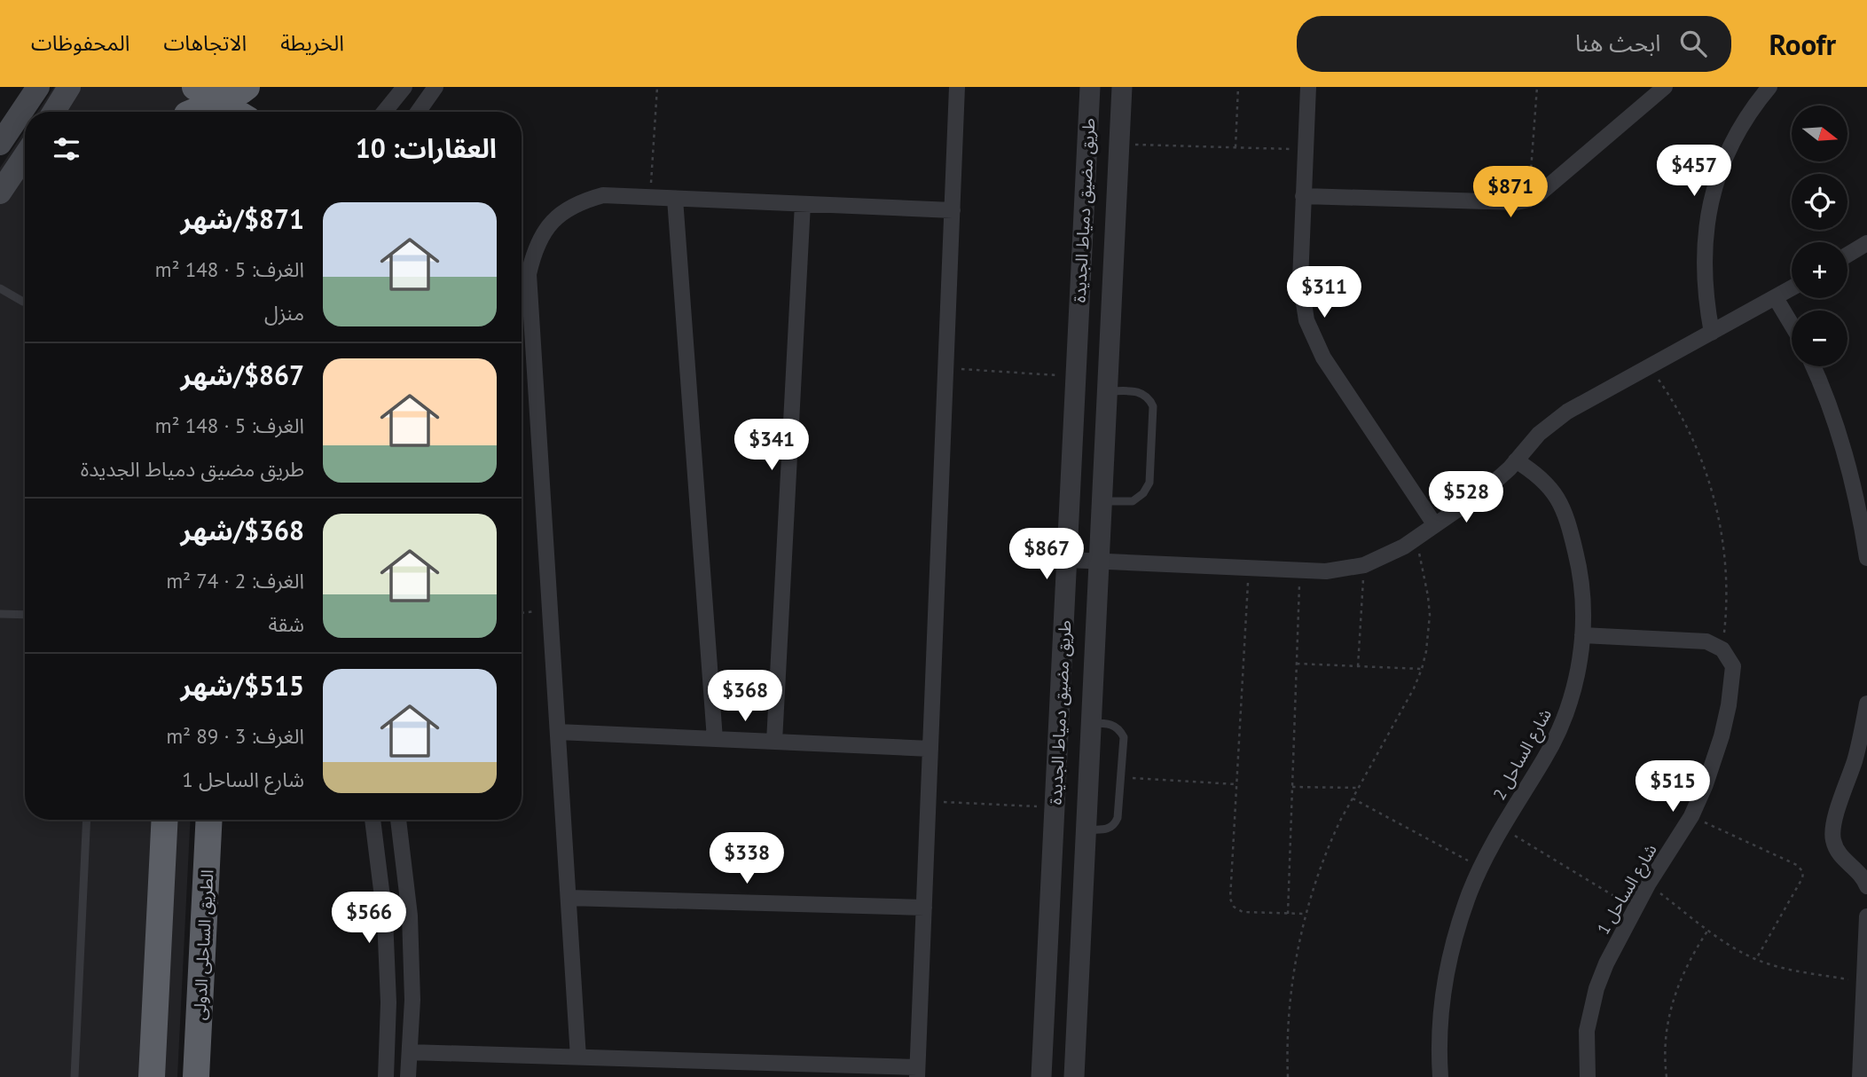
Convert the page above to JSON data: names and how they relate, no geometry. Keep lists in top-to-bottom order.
{
  "streets": {
    "highway": ["الطريق الساحلى الدولى"],
    "street": ["طريق مضيق دمياط الجديدة", "شارع الساحل 2", "شارع الساحل 1"]
  },
  "north": "right",
  "page": {
    "header": "Roofr",
    "search": "ابحث هنا",
    "nav": ["الخريطة", "الاتجاهات", "المحفوظات"],
    "map_buttons": ["+", "−"],
    "heading": "العقارات: 10",
    "price": [
      "$457",
      "$871",
      "$311",
      "$341",
      "$528",
      "$867",
      "$368",
      "$515",
      "$338",
      "$566"
    ],
    "list": [
      {
        "name": "$871/شهر",
        "note": "الغرف: 5 · 148 m² · منزل"
      },
      {
        "name": "$867/شهر",
        "note": "الغرف: 5 · 148 m² · طريق مضيق دمياط الجديدة"
      },
      {
        "name": "$368/شهر",
        "note": "الغرف: 2 · 74 m² · شقة"
      },
      {
        "name": "$515/شهر",
        "note": "الغرف: 3 · 89 m² · شارع الساحل 1"
      }
    ]
  }
}
